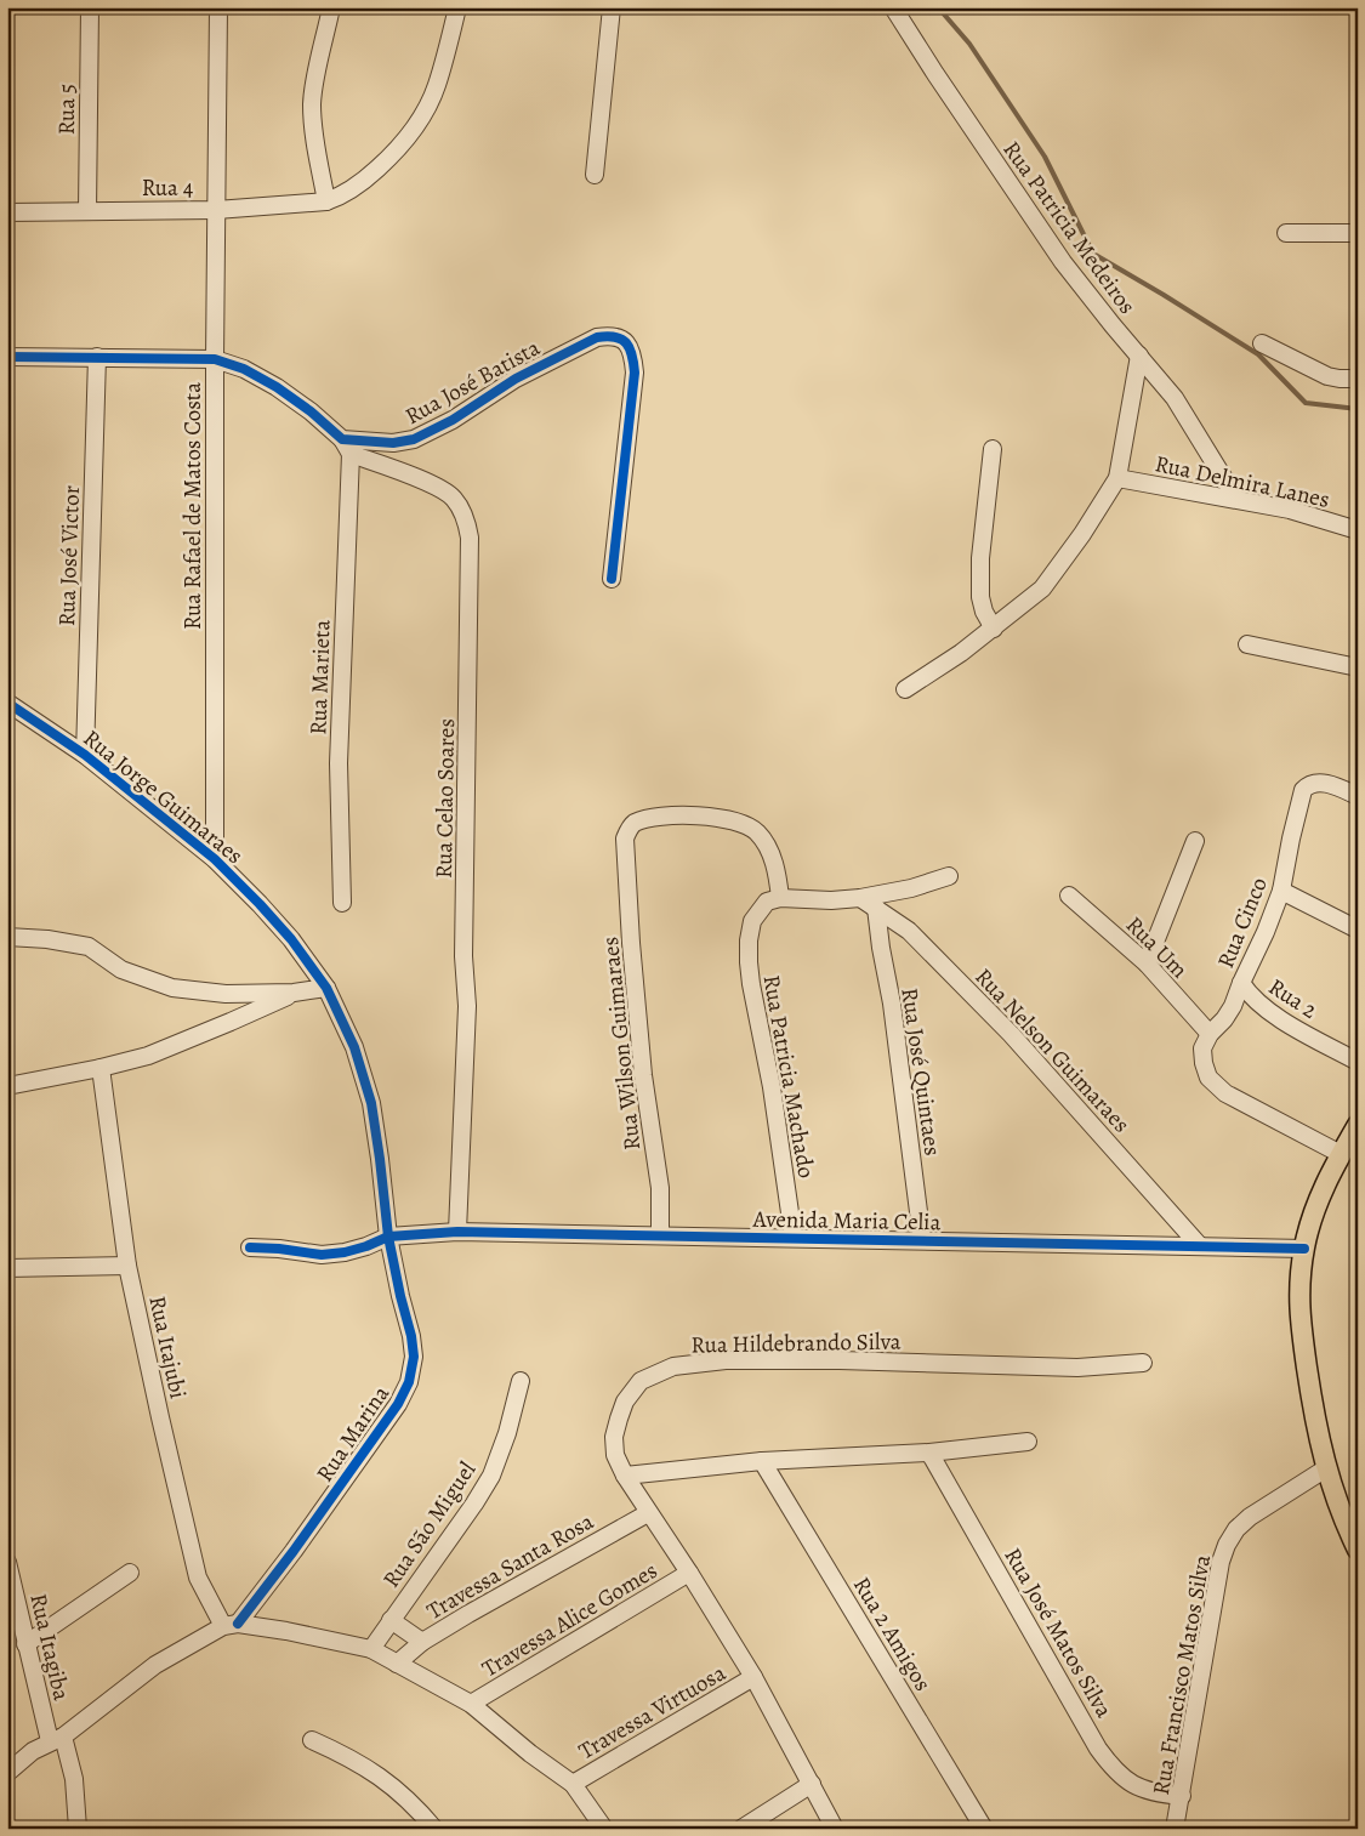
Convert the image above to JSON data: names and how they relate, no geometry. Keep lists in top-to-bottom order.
{
  "streets": {
    "street": [
      "Rua 5",
      "Rua 4",
      "Rua Patricia Medeiros",
      "Rua José Batista",
      "Rua Delmira Lanes",
      "Rua Rafael de Matos Costa",
      "Rua José Victor",
      "Rua Marieta",
      "Rua Jorge Guimaraes",
      "Rua Celao Soares",
      "Rua Cinco",
      "Rua Um",
      "Rua 2",
      "Rua Wilson Guimaraes",
      "Rua Nelson Guimaraes",
      "Rua José Quintaes",
      "Rua Patricia Machado",
      "Avenida Maria Celia",
      "Rua Hildebrando Silva",
      "Rua Itajubi",
      "Rua Marina",
      "Rua São Miguel",
      "Travessa Santa Rosa",
      "Travessa Alice Gomes",
      "Rua José Matos Silva",
      "Rua 2 Amigos",
      "Rua Itagiba",
      "Rua Francisco Matos Silva",
      "Travessa Virtuosa"
    ]
  },
  "crossings": [
    ["Rua 5", "Rua 4"],
    ["Rua 4", "Rua Rafael de Matos Costa"],
    ["Rua Patricia Medeiros", "Rua Delmira Lanes"],
    ["Rua José Batista", "Rua Marieta"],
    ["Rua José Batista", "Rua Celao Soares"],
    ["Rua Rafael de Matos Costa", "Rua Jorge Guimaraes"],
    ["Rua José Victor", "Rua Jorge Guimaraes"],
    ["Rua Marieta", "Rua Celao Soares"],
    ["Rua Jorge Guimaraes", "Avenida Maria Celia"],
    ["Rua Jorge Guimaraes", "Rua Marina"],
    ["Rua Celao Soares", "Avenida Maria Celia"],
    ["Rua Cinco", "Rua Um"],
    ["Rua Cinco", "Rua 2"],
    ["Rua Wilson Guimaraes", "Rua Patricia Machado"],
    ["Rua Wilson Guimaraes", "Avenida Maria Celia"],
    ["Rua Nelson Guimaraes", "Rua José Quintaes"],
    ["Rua Nelson Guimaraes", "Avenida Maria Celia"],
    ["Rua José Quintaes", "Avenida Maria Celia"],
    ["Rua Patricia Machado", "Avenida Maria Celia"],
    ["Avenida Maria Celia", "Rua Marina"],
    ["Rua Hildebrando Silva", "Travessa Santa Rosa"],
    ["Rua Hildebrando Silva", "Travessa Alice Gomes"],
    ["Rua Hildebrando Silva", "Travessa Virtuosa"],
    ["Rua Itajubi", "Rua Marina"],
    ["Rua Marina", "Rua Itagiba"],
    ["Rua José Matos Silva", "Rua Francisco Matos Silva"]
  ]
}
